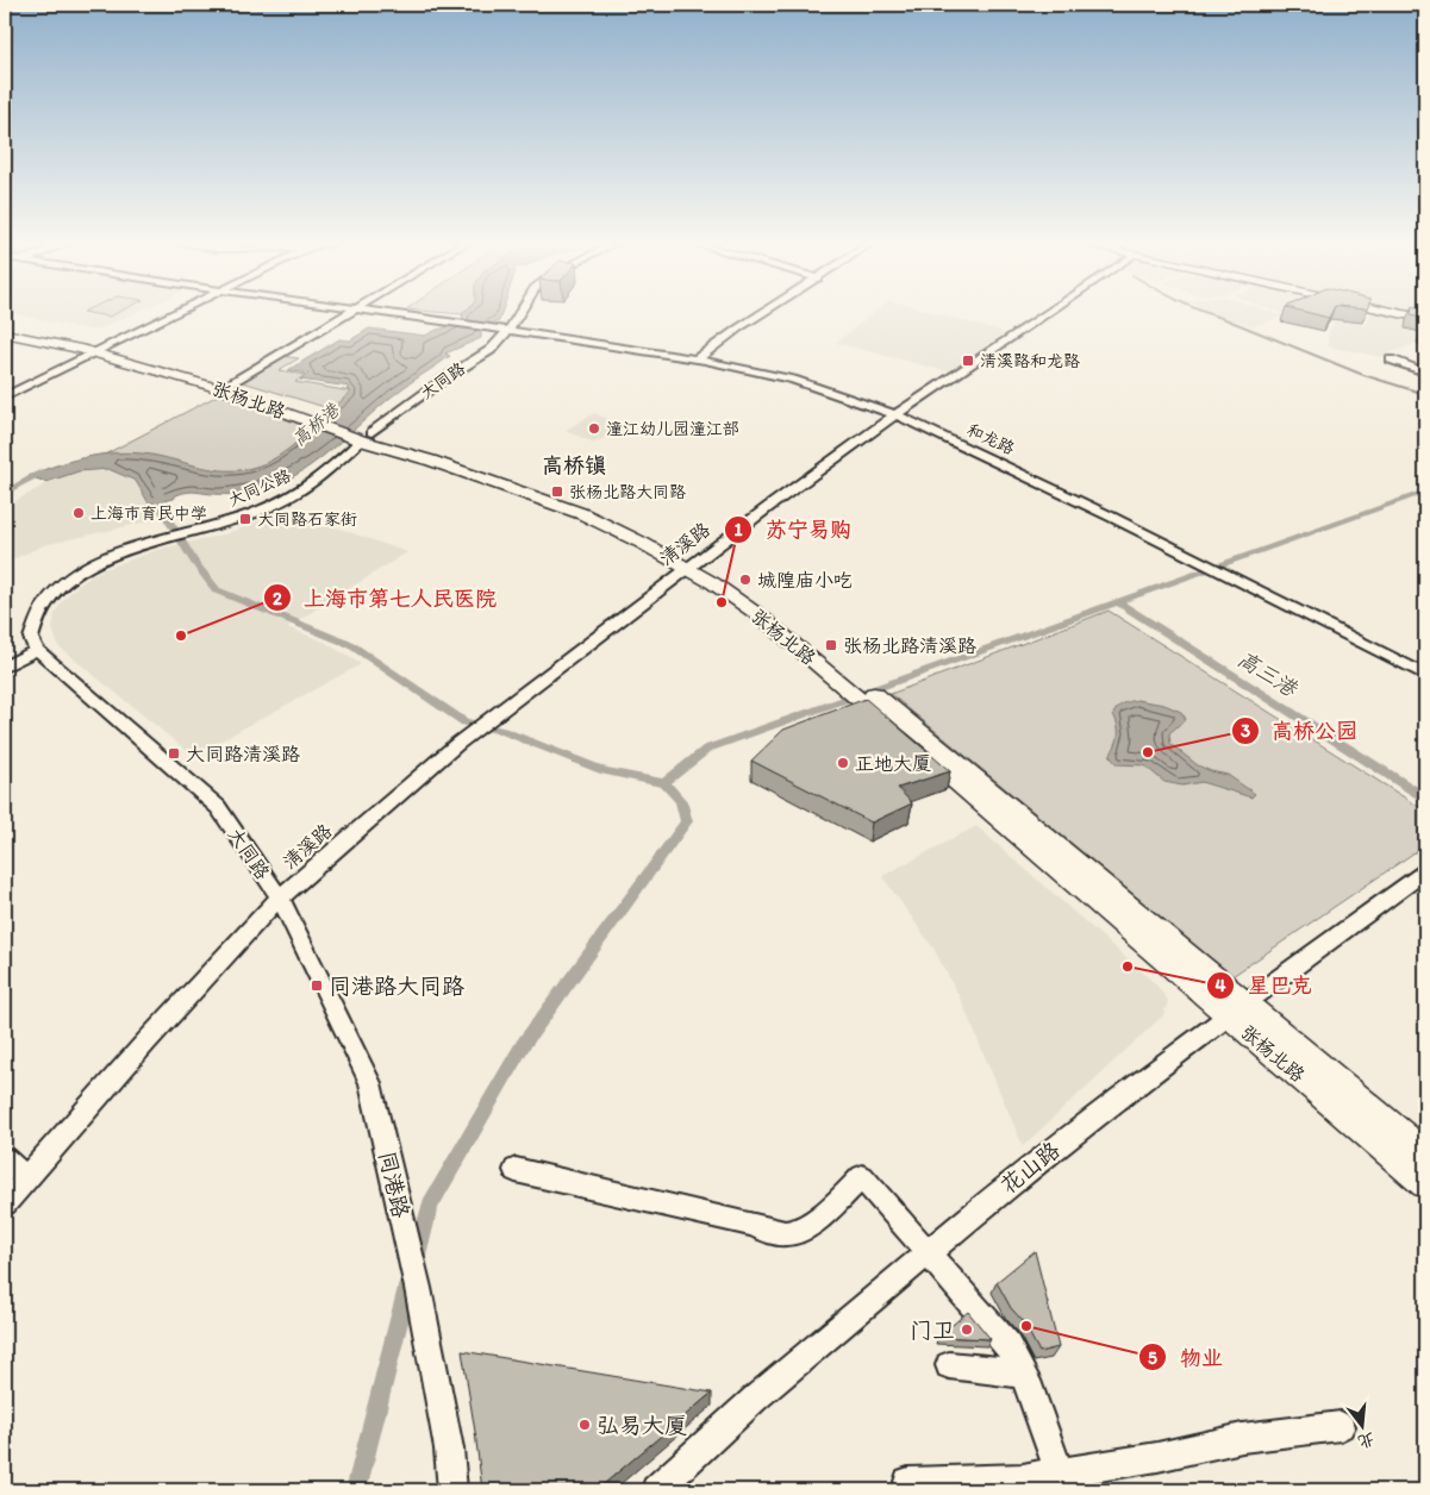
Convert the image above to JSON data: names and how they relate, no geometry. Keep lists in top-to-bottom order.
{
  "streets": {
    "main road": ["张杨北路"],
    "street": [
      "大同路",
      "和龙路",
      "大同公路",
      "清溪路",
      "花山路",
      "同港路"
    ]
  },
  "crossings": [
    ["大同路", "张杨北路"],
    ["大同路", "和龙路"],
    ["大同路", "大同公路"],
    ["大同路", "清溪路"],
    ["大同路", "同港路"],
    ["张杨北路", "大同公路"],
    ["张杨北路", "清溪路"],
    ["张杨北路", "花山路"],
    ["和龙路", "清溪路"],
    ["清溪路", "同港路"]
  ],
  "districts": ["高桥镇"],
  "water": ["高桥港", "高三港"],
  "places": {
    "transit": [
      "清溪路和龙路",
      "张杨北路大同路",
      "大同路石家街",
      "张杨北路清溪路",
      "大同路清溪路",
      "同港路大同路"
    ],
    "other": [
      "潼江幼儿园潼江部",
      "上海市育民中学",
      "城隍庙小吃",
      "苏宁易购",
      "上海市第七人民医院",
      "高桥公园",
      "正地大厦",
      "星巴克",
      "物业",
      "门卫",
      "弘易大厦"
    ]
  },
  "north": "bottom"
}
